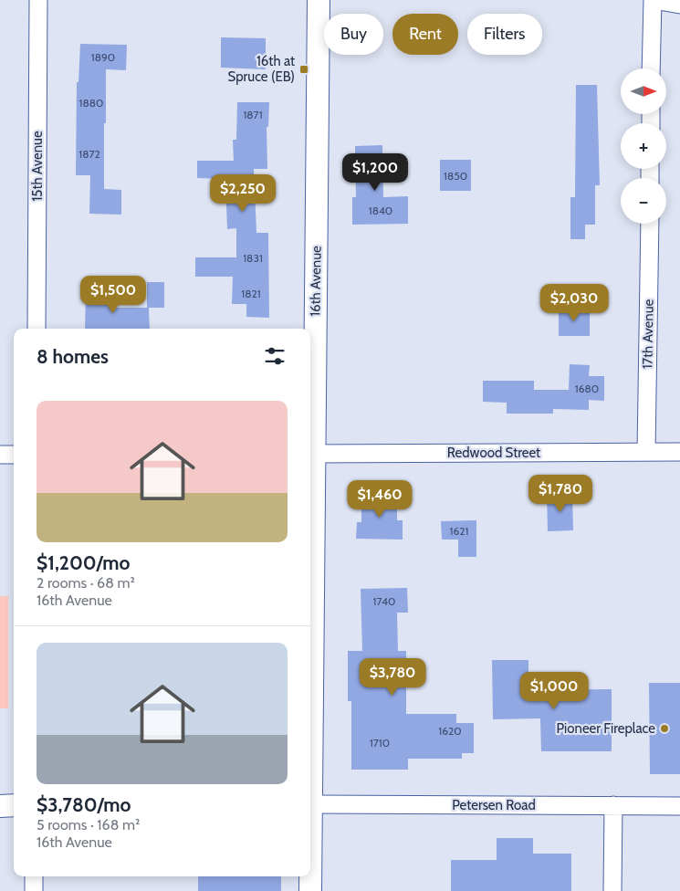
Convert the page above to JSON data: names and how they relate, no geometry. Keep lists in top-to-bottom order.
{
  "streets": {
    "street": [
      "15th Avenue",
      "16th Avenue",
      "17th Avenue",
      "Redwood Street",
      "Petersen Road"
    ]
  },
  "crossings": [
    ["16th Avenue", "Redwood Street"],
    ["17th Avenue", "Redwood Street"]
  ],
  "places": {
    "transit": ["16th at Spruce (EB)"],
    "other": ["Pioneer Fireplace"]
  },
  "house_numbers": [
    "1890",
    "1880",
    "1871",
    "1872",
    "1850",
    "1840",
    "1831",
    "1821",
    "1680",
    "1621",
    "1740",
    "1620",
    "1710"
  ],
  "north": "right",
  "page": {
    "chip": ["Buy", "Rent", "Filters"],
    "map_buttons": ["+", "−"],
    "price": [
      "$1,200",
      "$2,250",
      "$1,500",
      "$2,030",
      "$1,780",
      "$1,460",
      "$3,780",
      "$1,000"
    ],
    "heading": "8 homes",
    "list": [
      {
        "name": "$1,200/mo",
        "note": "2 rooms · 68 m² · 16th Avenue"
      },
      {
        "name": "$3,780/mo",
        "note": "5 rooms · 168 m² · 16th Avenue"
      }
    ]
  }
}
